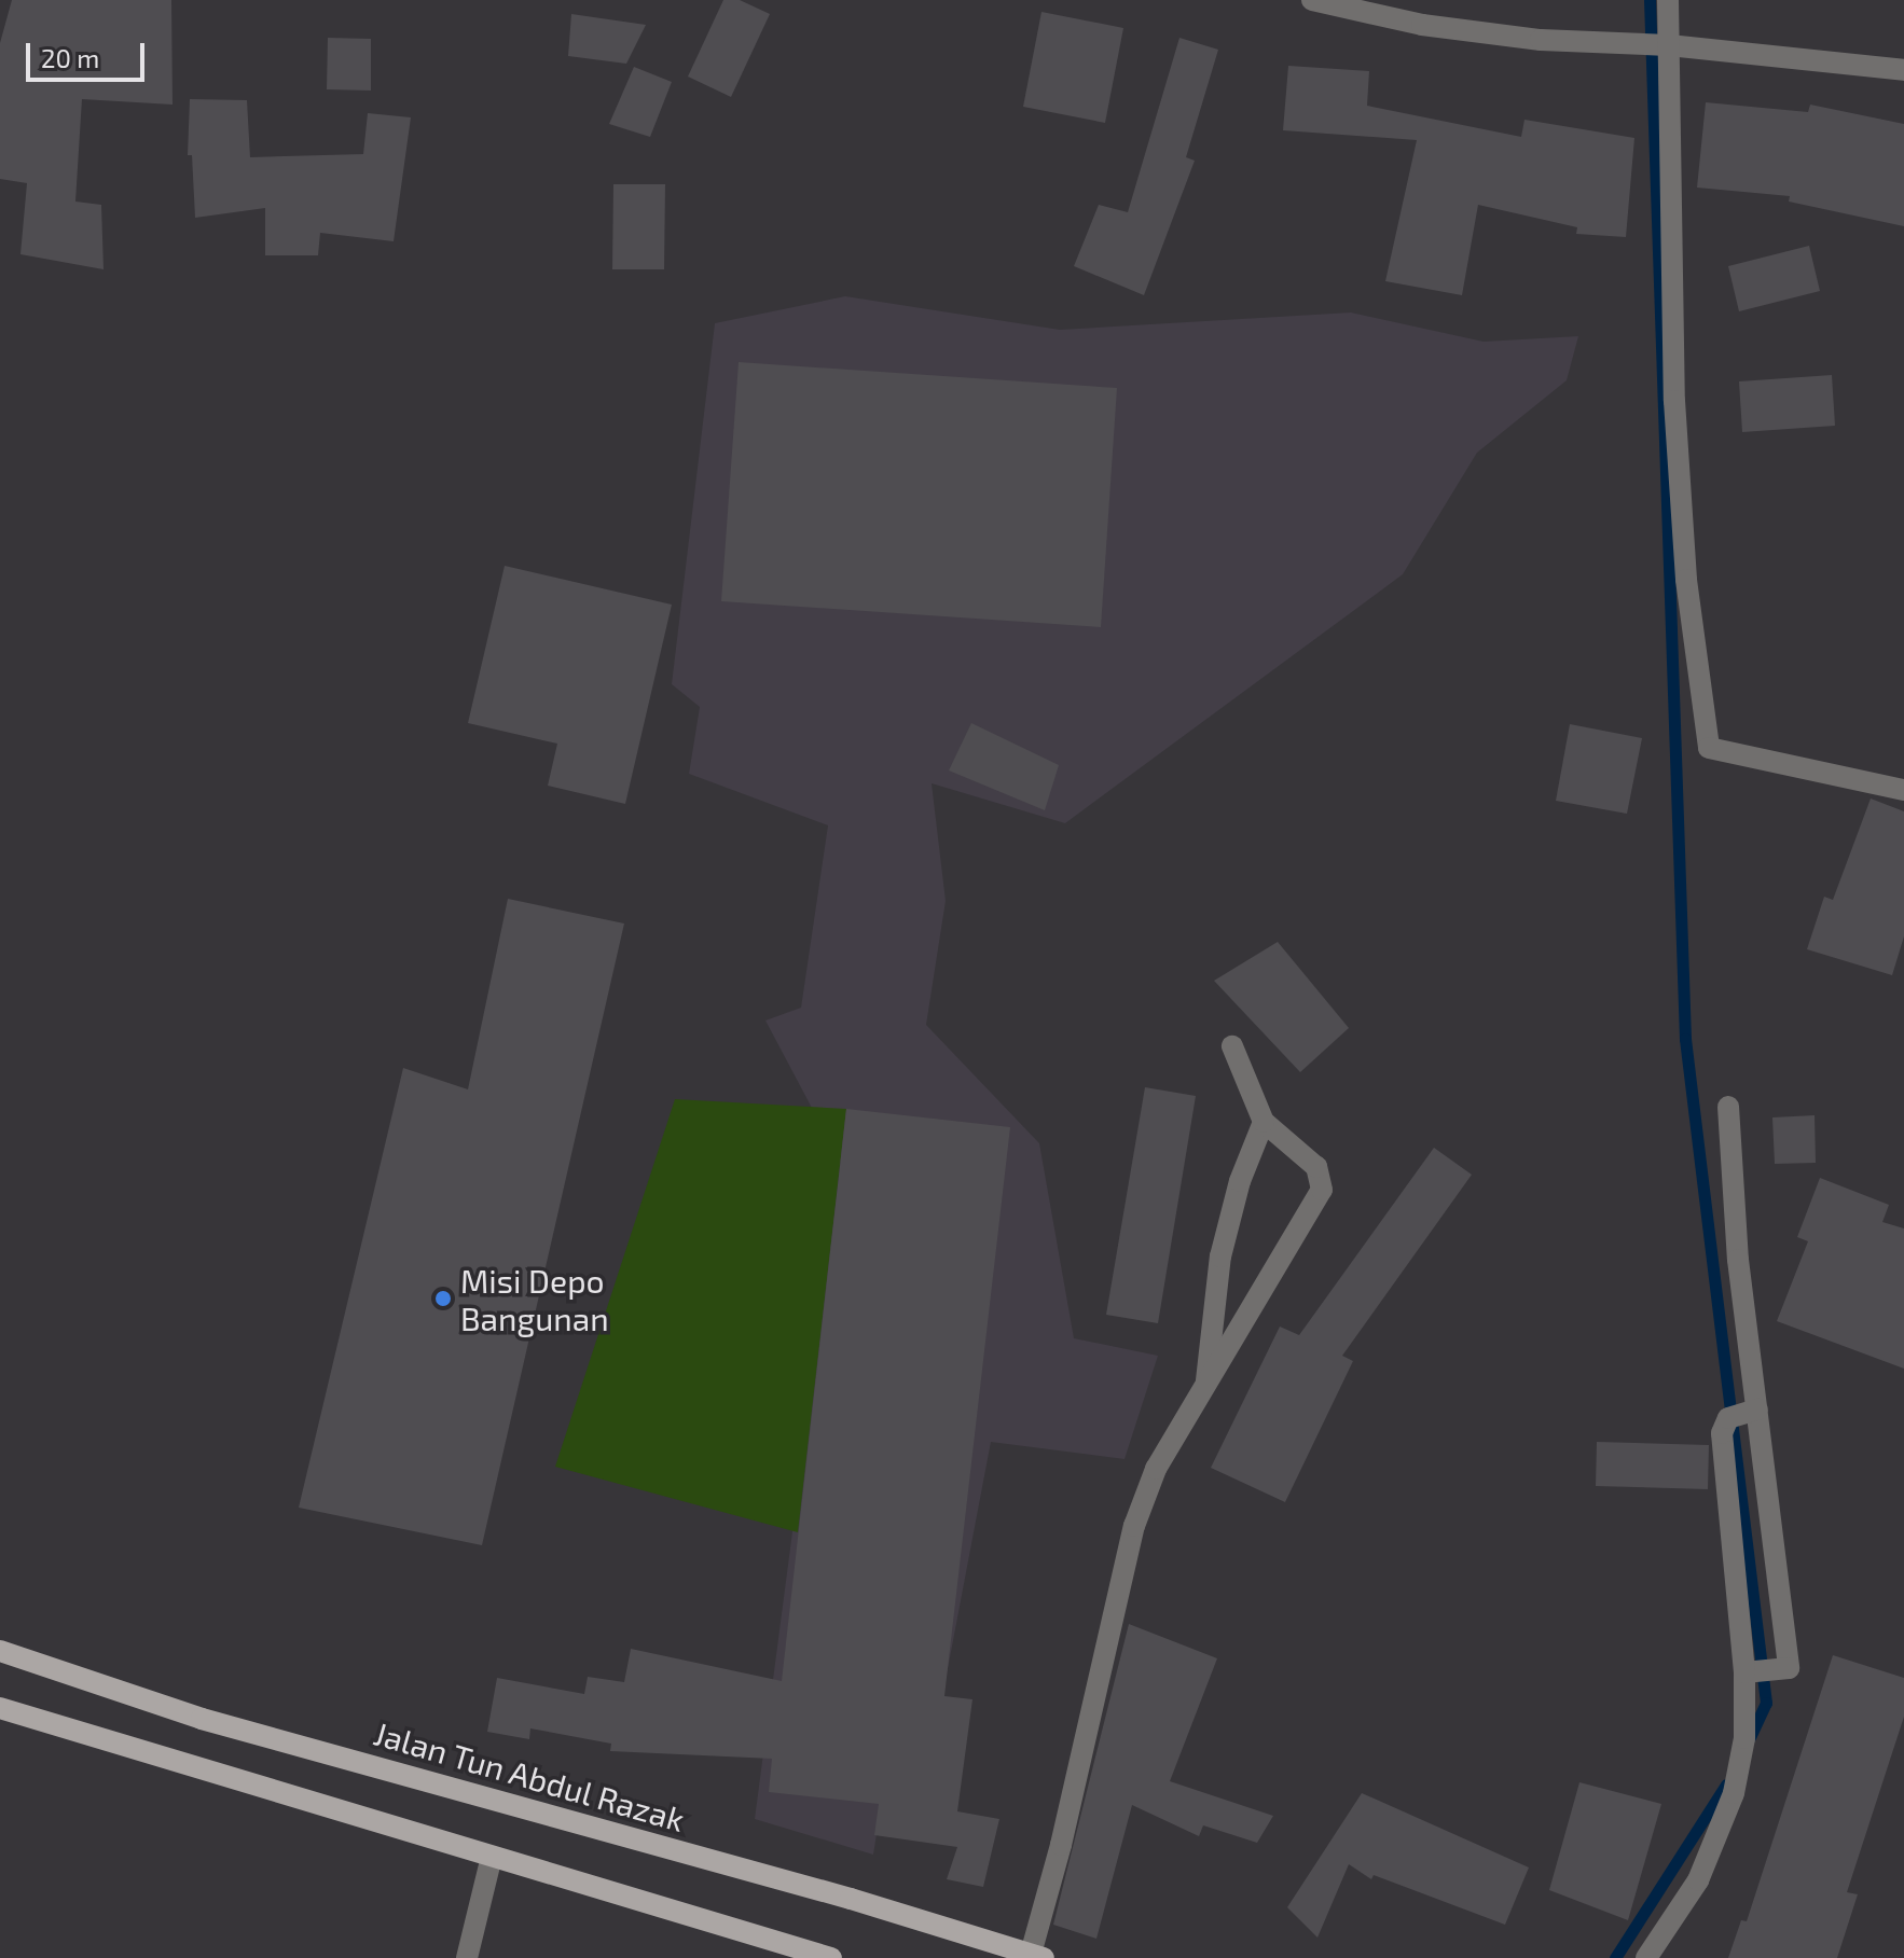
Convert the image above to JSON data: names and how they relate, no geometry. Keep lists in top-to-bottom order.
{
  "streets": {
    "main road": ["Jalan Tun Abdul Razak"]
  },
  "places": ["Misi Depo Bangunan"],
  "scale_bar": "20 m"
}
